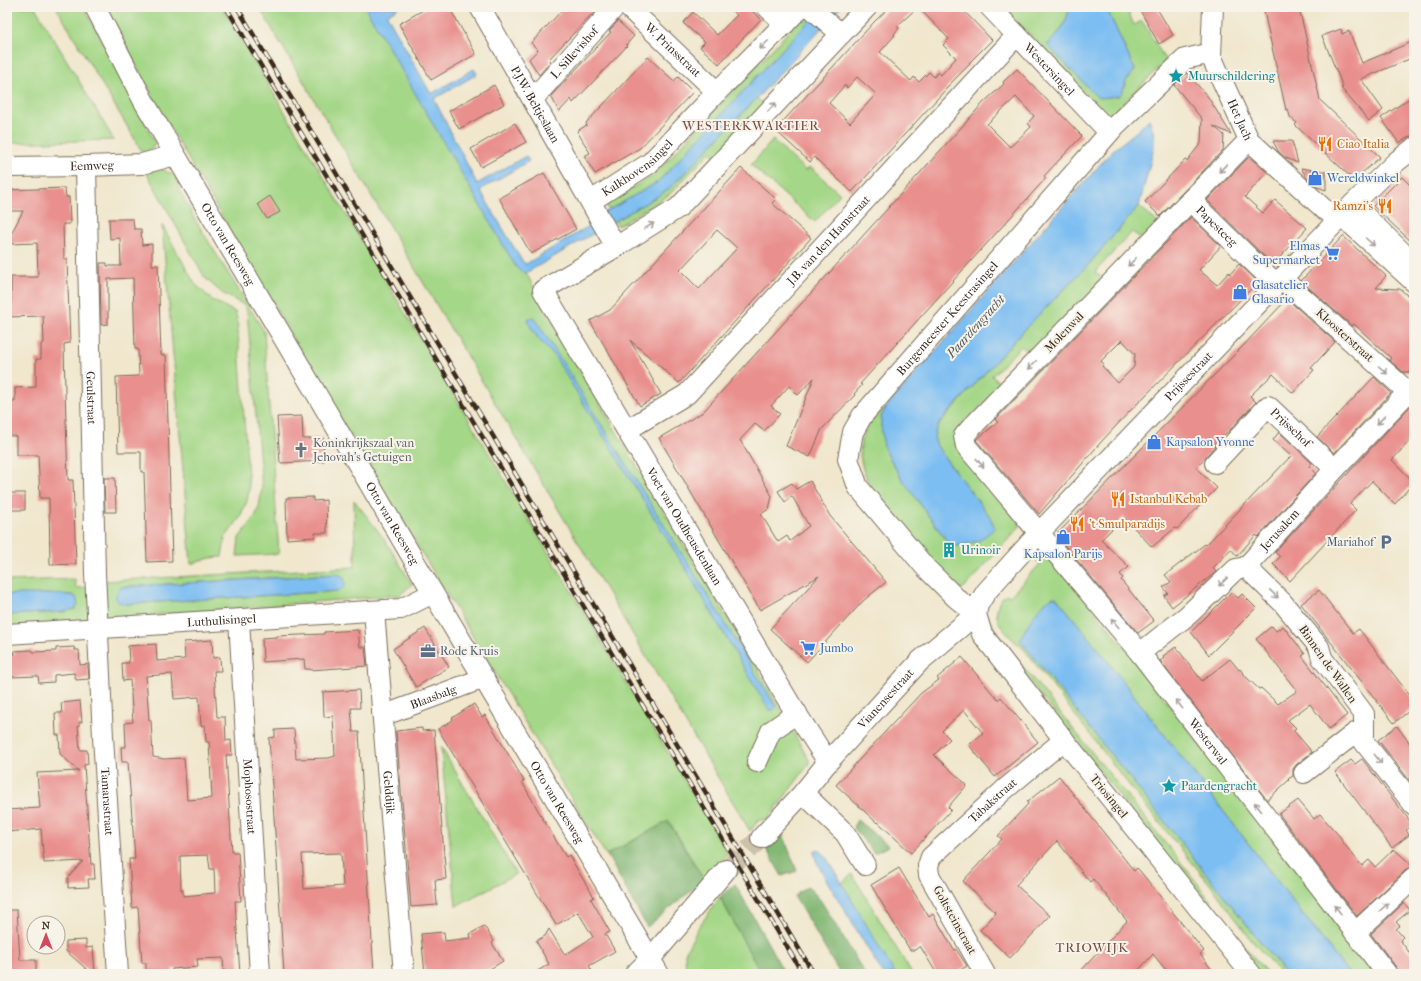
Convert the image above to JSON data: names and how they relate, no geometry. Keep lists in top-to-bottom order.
{
  "streets": {
    "street": [
      "W. Prinsstraat",
      "L. Sillevishof",
      "Westersingel",
      "P.J.W. Beltjeslaan",
      "Het Jach",
      "Eemweg",
      "Kalkhovensingel",
      "Papesteeg",
      "J.B. van den Hamstraat",
      "Otto van Reesweg",
      "Burgemeester Keestrasingel",
      "Molenwal",
      "Kloosterstraat",
      "Prijssestraat",
      "Geulstraat",
      "Prijssehof",
      "Voet van Oudheusdenlaan",
      "Jerusalem",
      "Luthulisingel",
      "Binnen de Wallen",
      "Blaasbalg",
      "Vianensestraat",
      "Westerwal",
      "Gelddijk",
      "Triosingel",
      "Mophosostraat",
      "Tabakstraat",
      "Tamarastraat",
      "Goltsteinstraat"
    ]
  },
  "crossings": [
    ["W. Prinsstraat", "Kalkhovensingel"],
    ["L. Sillevishof", "P.J.W. Beltjeslaan"],
    ["Westersingel", "J.B. van den Hamstraat"],
    ["Westersingel", "Burgemeester Keestrasingel"],
    ["P.J.W. Beltjeslaan", "Kalkhovensingel"],
    ["Het Jach", "Burgemeester Keestrasingel"],
    ["Het Jach", "Molenwal"],
    ["Het Jach", "Prijssestraat"],
    ["Eemweg", "Otto van Reesweg"],
    ["Eemweg", "Geulstraat"],
    ["Kalkhovensingel", "Voet van Oudheusdenlaan"],
    ["Papesteeg", "Molenwal"],
    ["Papesteeg", "Kloosterstraat"],
    ["Papesteeg", "Prijssestraat"],
    ["J.B. van den Hamstraat", "Voet van Oudheusdenlaan"],
    ["Otto van Reesweg", "Luthulisingel"],
    ["Otto van Reesweg", "Blaasbalg"],
    ["Burgemeester Keestrasingel", "Prijssestraat"],
    ["Burgemeester Keestrasingel", "Vianensestraat"],
    ["Burgemeester Keestrasingel", "Triosingel"],
    ["Molenwal", "Prijssestraat"],
    ["Molenwal", "Westerwal"],
    ["Kloosterstraat", "Prijssestraat"],
    ["Kloosterstraat", "Jerusalem"],
    ["Prijssestraat", "Vianensestraat"],
    ["Prijssestraat", "Westerwal"],
    ["Prijssestraat", "Triosingel"],
    ["Geulstraat", "Luthulisingel"],
    ["Geulstraat", "Tamarastraat"],
    ["Prijssehof", "Jerusalem"],
    ["Voet van Oudheusdenlaan", "Vianensestraat"],
    ["Jerusalem", "Binnen de Wallen"],
    ["Jerusalem", "Westerwal"],
    ["Luthulisingel", "Gelddijk"],
    ["Luthulisingel", "Mophosostraat"],
    ["Luthulisingel", "Tamarastraat"],
    ["Blaasbalg", "Gelddijk"],
    ["Vianensestraat", "Triosingel"],
    ["Triosingel", "Tabakstraat"],
    ["Tabakstraat", "Goltsteinstraat"]
  ],
  "one_way": [
    "Molenwal",
    "Jerusalem",
    "Binnen de Wallen",
    "Westerwal"
  ],
  "districts": ["WESTERKWARTIER", "TRIOWIJK"],
  "water": ["Paardengracht"],
  "places": {
    "place": ["Muurschildering", "Paardengracht"],
    "restaurant": [
      "Ciao Italia",
      "Ramzi's",
      "Istanbul Kebab",
      "'t Smulparadijs"
    ],
    "shop": [
      "Wereldwinkel",
      "Glasatelier Glasario",
      "Kapsalon Yvonne",
      "Kapsalon Parijs"
    ],
    "supermarket": ["Elmas Supermarket", "Jumbo"],
    "church": ["Koninkrijkszaal van Jehovah's Getuigen"],
    "parking": ["Mariahof"],
    "building": ["Urinoir"],
    "office": ["Rode Kruis"]
  },
  "north": "top"
}
